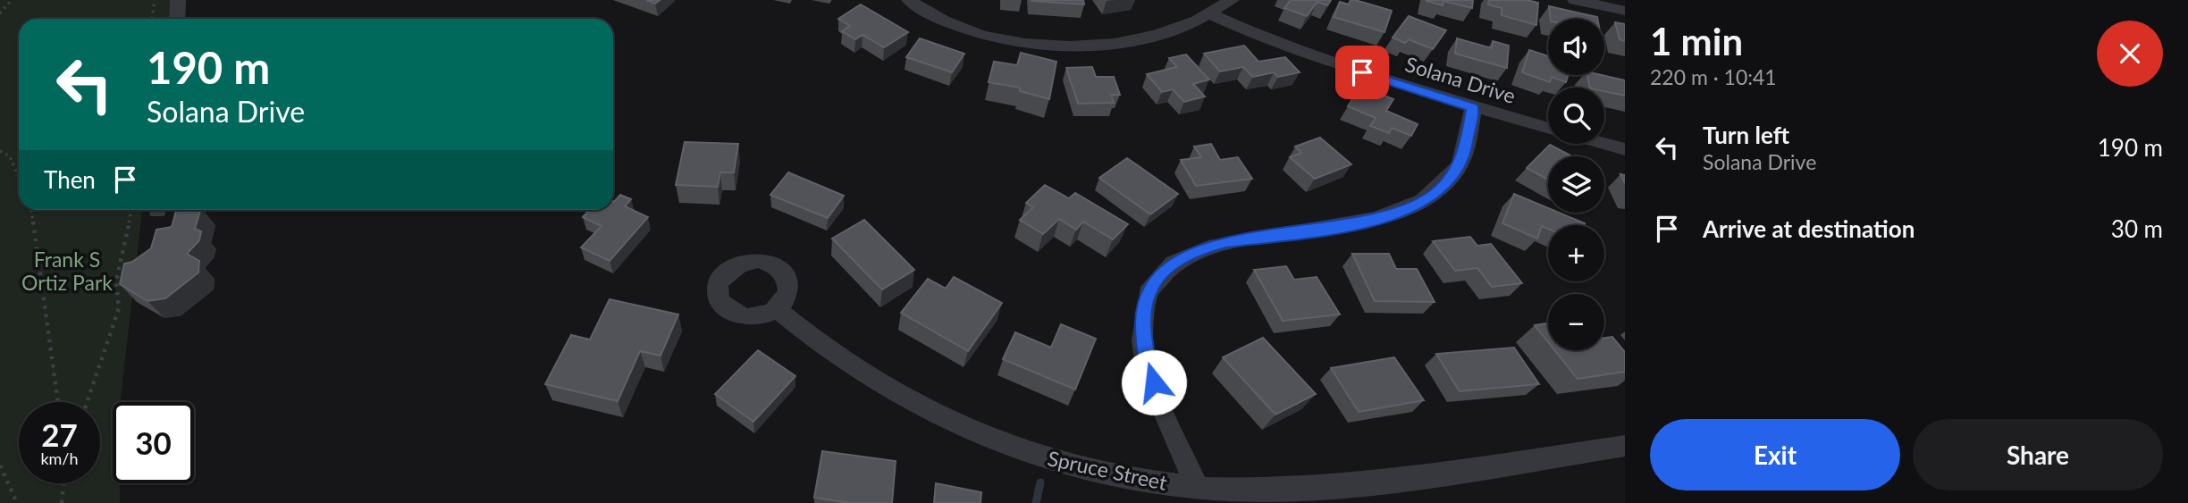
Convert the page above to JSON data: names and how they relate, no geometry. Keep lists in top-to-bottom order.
{
  "streets": {
    "street": ["Solana Drive", "Spruce Street"]
  },
  "parks": ["Frank S Ortiz Park"],
  "page": {
    "heading": ["1 min", "220 m · 10:41"],
    "map_buttons": ["+", "−"],
    "turn": ["190 m", "Solana Drive"],
    "list": [
      {
        "name": "Turn left",
        "note": "Solana Drive",
        "value": "190 m"
      },
      {
        "name": "Arrive at destination",
        "value": "30 m"
      }
    ],
    "then": "Then",
    "speed": "27 km/h",
    "limit": "30",
    "buttons": ["Exit", "Share"]
  }
}
